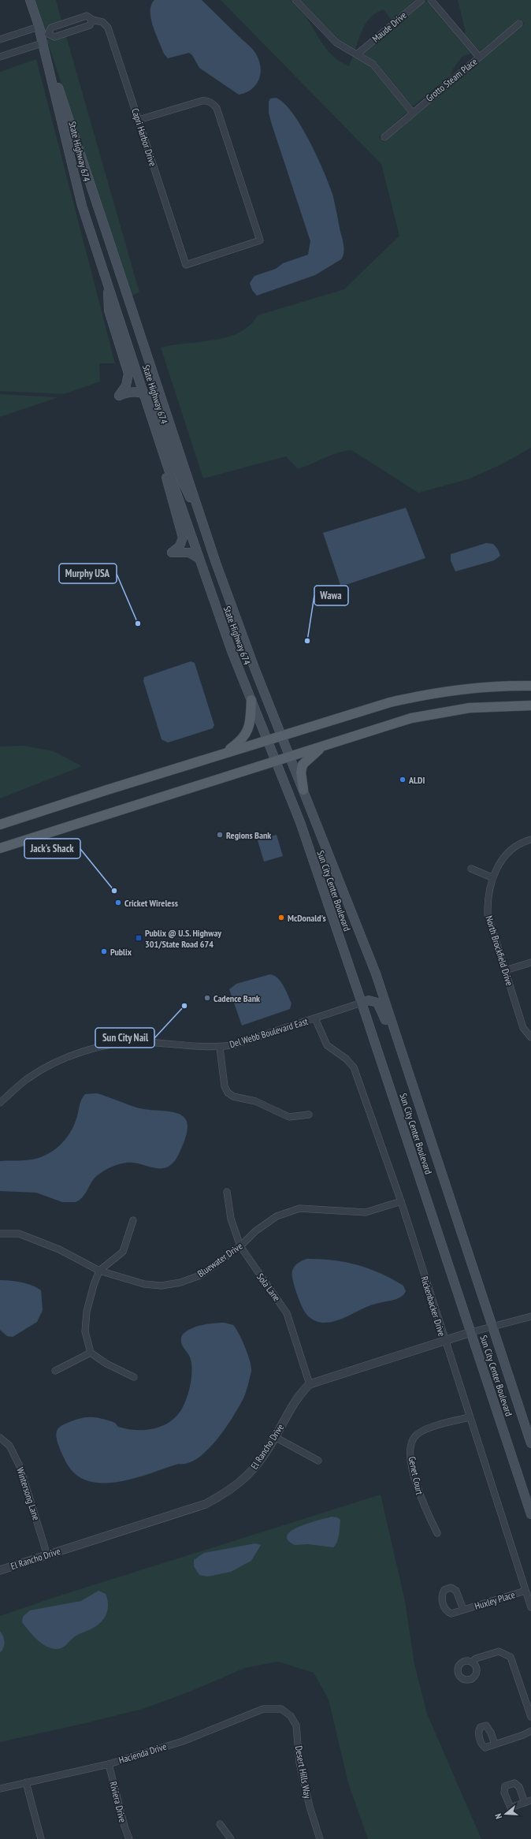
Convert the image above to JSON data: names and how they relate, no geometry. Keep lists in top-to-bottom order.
{
  "streets": {
    "main road": ["State Highway 674", "Sun City Center Boulevard"],
    "street": [
      "Maude Drive",
      "Grotto Steam Place",
      "Capri Harbor Drive",
      "North Brockfield Drive",
      "Del Webb Boulevard East",
      "Bluewater Drive",
      "Sola Lane",
      "Rickenbacker Drive",
      "El Rancho Drive",
      "Genet Court",
      "Wintersong Lane",
      "Huxley Place",
      "Hacienda Drive",
      "Desert Hills Way",
      "Riviera Drive"
    ]
  },
  "crossings": [
    ["Capri Harbor Drive", "State Highway 674"],
    ["State Highway 674", "Sun City Center Boulevard"],
    ["Sun City Center Boulevard", "Del Webb Boulevard East"],
    ["Sun City Center Boulevard", "El Rancho Drive"],
    ["Del Webb Boulevard East", "Rickenbacker Drive"],
    ["Bluewater Drive", "Sola Lane"],
    ["Bluewater Drive", "Rickenbacker Drive"],
    ["Sola Lane", "El Rancho Drive"],
    ["Rickenbacker Drive", "El Rancho Drive"],
    ["Rickenbacker Drive", "Genet Court"],
    ["Rickenbacker Drive", "Huxley Place"],
    ["El Rancho Drive", "Wintersong Lane"],
    ["Hacienda Drive", "Desert Hills Way"],
    ["Hacienda Drive", "Riviera Drive"]
  ],
  "places": {
    "other": [
      "Murphy USA",
      "Wawa",
      "ALDI",
      "Regions Bank",
      "Jack's Shack",
      "Cricket Wireless",
      "McDonald's",
      "Publix",
      "Cadence Bank",
      "Sun City Nail"
    ],
    "transit": ["Publix @ U.S. Highway 301/State Road 674"]
  },
  "north": "left"
}
